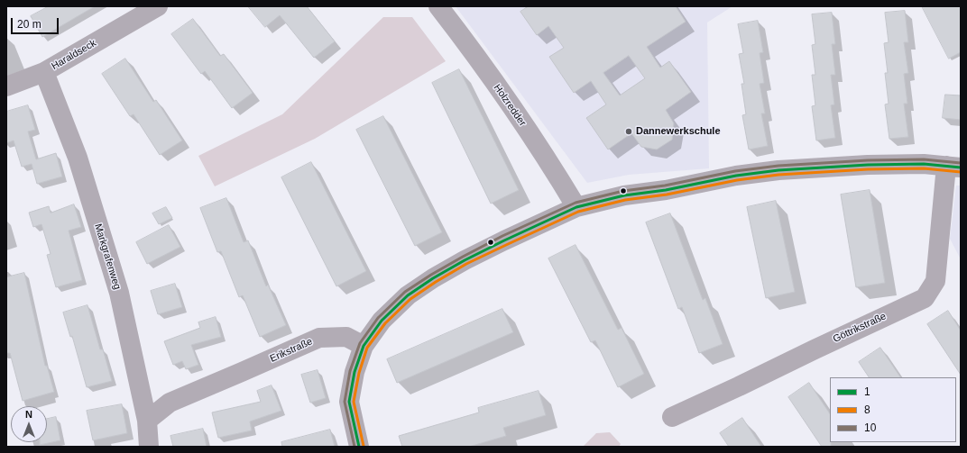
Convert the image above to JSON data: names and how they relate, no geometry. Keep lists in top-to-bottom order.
{
  "streets": {
    "street": [
      "Haraldseck",
      "Holzredder",
      "Markgrafenweg",
      "Göttrikstraße",
      "Erikstraße"
    ]
  },
  "crossings": [
    ["Haraldseck", "Markgrafenweg"],
    ["Markgrafenweg", "Erikstraße"]
  ],
  "places": ["Dannewerkschule"],
  "lines": ["transit line 10", "transit line 1", "transit line 8"],
  "legend": ["1", "8", "10"],
  "scale_bar": "20 m",
  "north": "top"
}
